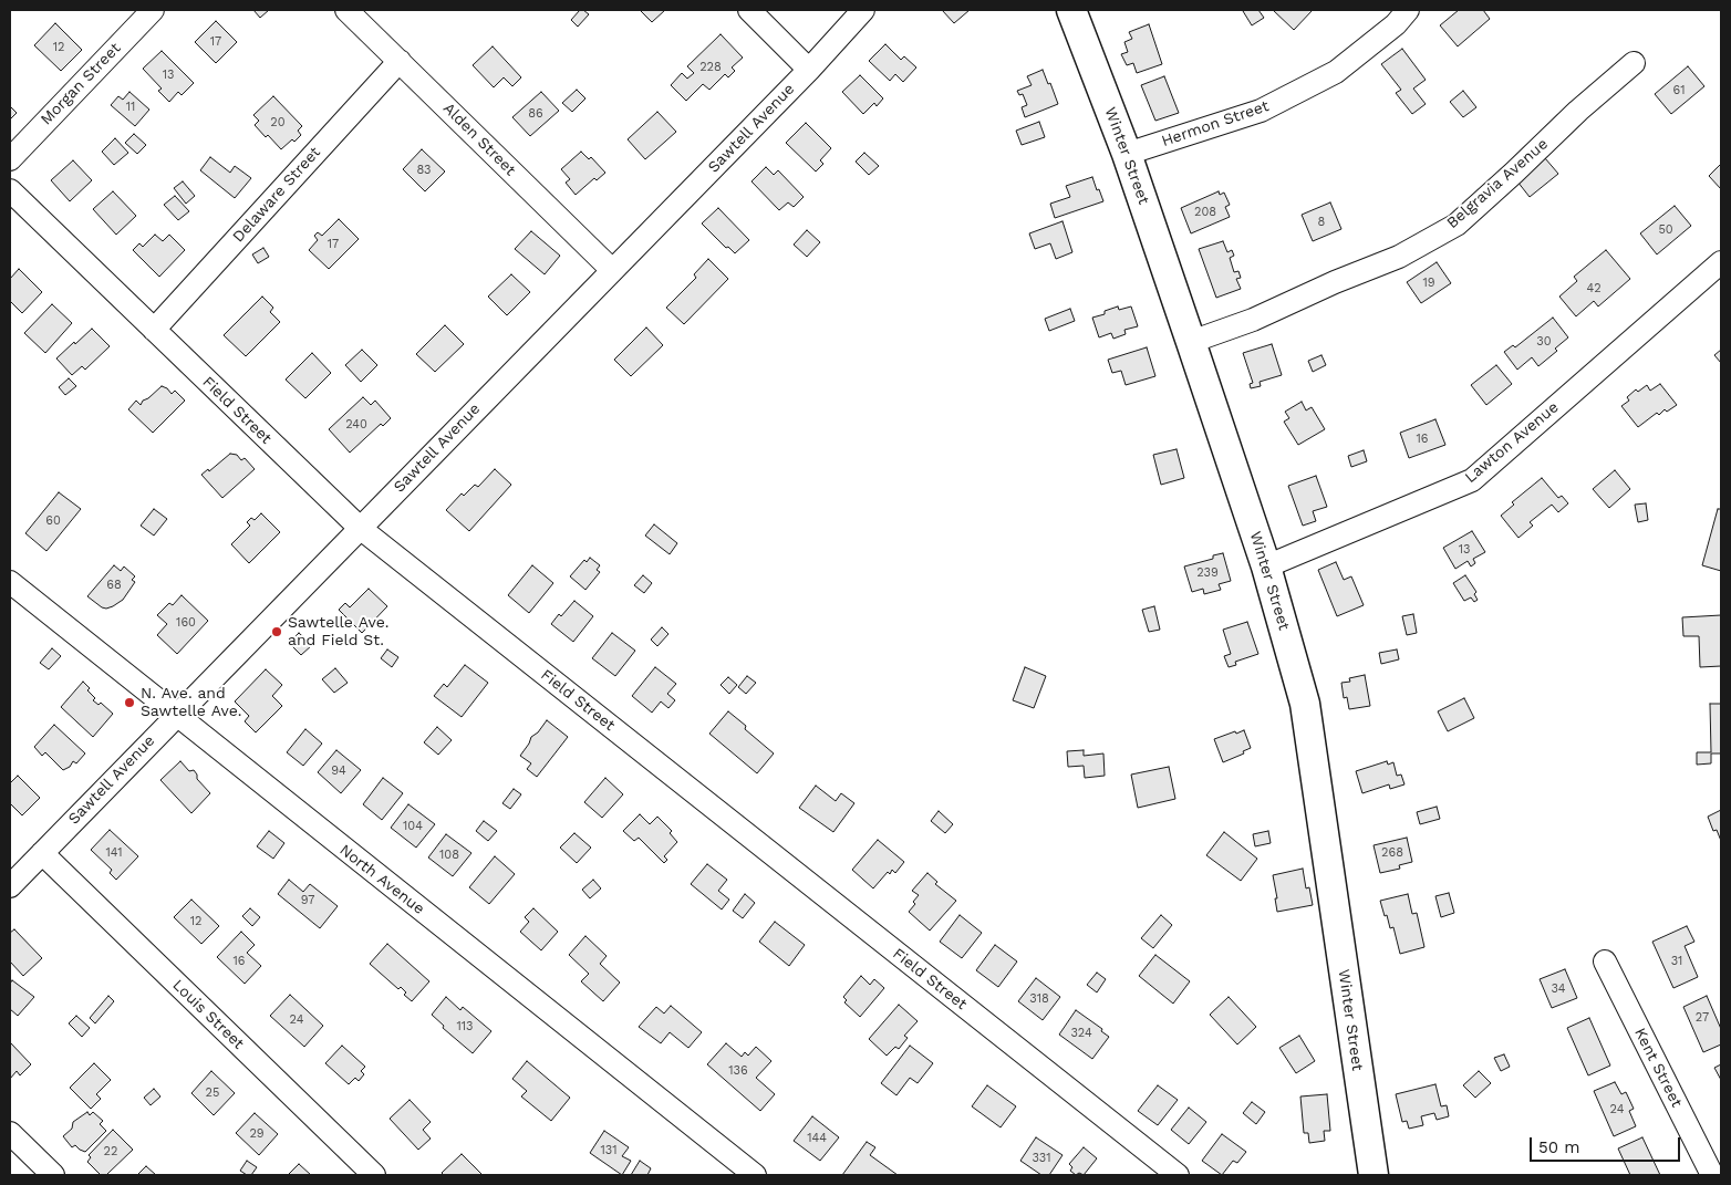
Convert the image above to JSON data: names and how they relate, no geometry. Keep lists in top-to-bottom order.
{
  "streets": {
    "main road": ["Winter Street"],
    "street": [
      "Morgan Street",
      "Hermon Street",
      "Sawtell Avenue",
      "Alden Street",
      "Belgravia Avenue",
      "Delaware Street",
      "Field Street",
      "Lawton Avenue",
      "North Avenue",
      "Louis Street",
      "Kent Street"
    ]
  },
  "crossings": [
    ["Hermon Street", "Winter Street"],
    ["Sawtell Avenue", "Alden Street"],
    ["Sawtell Avenue", "Field Street"],
    ["Sawtell Avenue", "North Avenue"],
    ["Sawtell Avenue", "Louis Street"],
    ["Alden Street", "Delaware Street"],
    ["Winter Street", "Belgravia Avenue"],
    ["Winter Street", "Lawton Avenue"],
    ["Delaware Street", "Field Street"]
  ],
  "places": ["Sawtelle Ave. and Field St.", "N. Ave. and Sawtelle Ave."],
  "house_numbers": [
    "17",
    "12",
    "228",
    "13",
    "61",
    "11",
    "86",
    "20",
    "83",
    "208",
    "8",
    "50",
    "17",
    "19",
    "42",
    "30",
    "240",
    "16",
    "60",
    "13",
    "239",
    "68",
    "160",
    "94",
    "104",
    "141",
    "268",
    "108",
    "97",
    "12",
    "16",
    "31",
    "34",
    "318",
    "27",
    "24",
    "113",
    "324",
    "136",
    "25",
    "24",
    "29",
    "144",
    "131",
    "22",
    "331"
  ],
  "scale_bar": "50 m"
}
